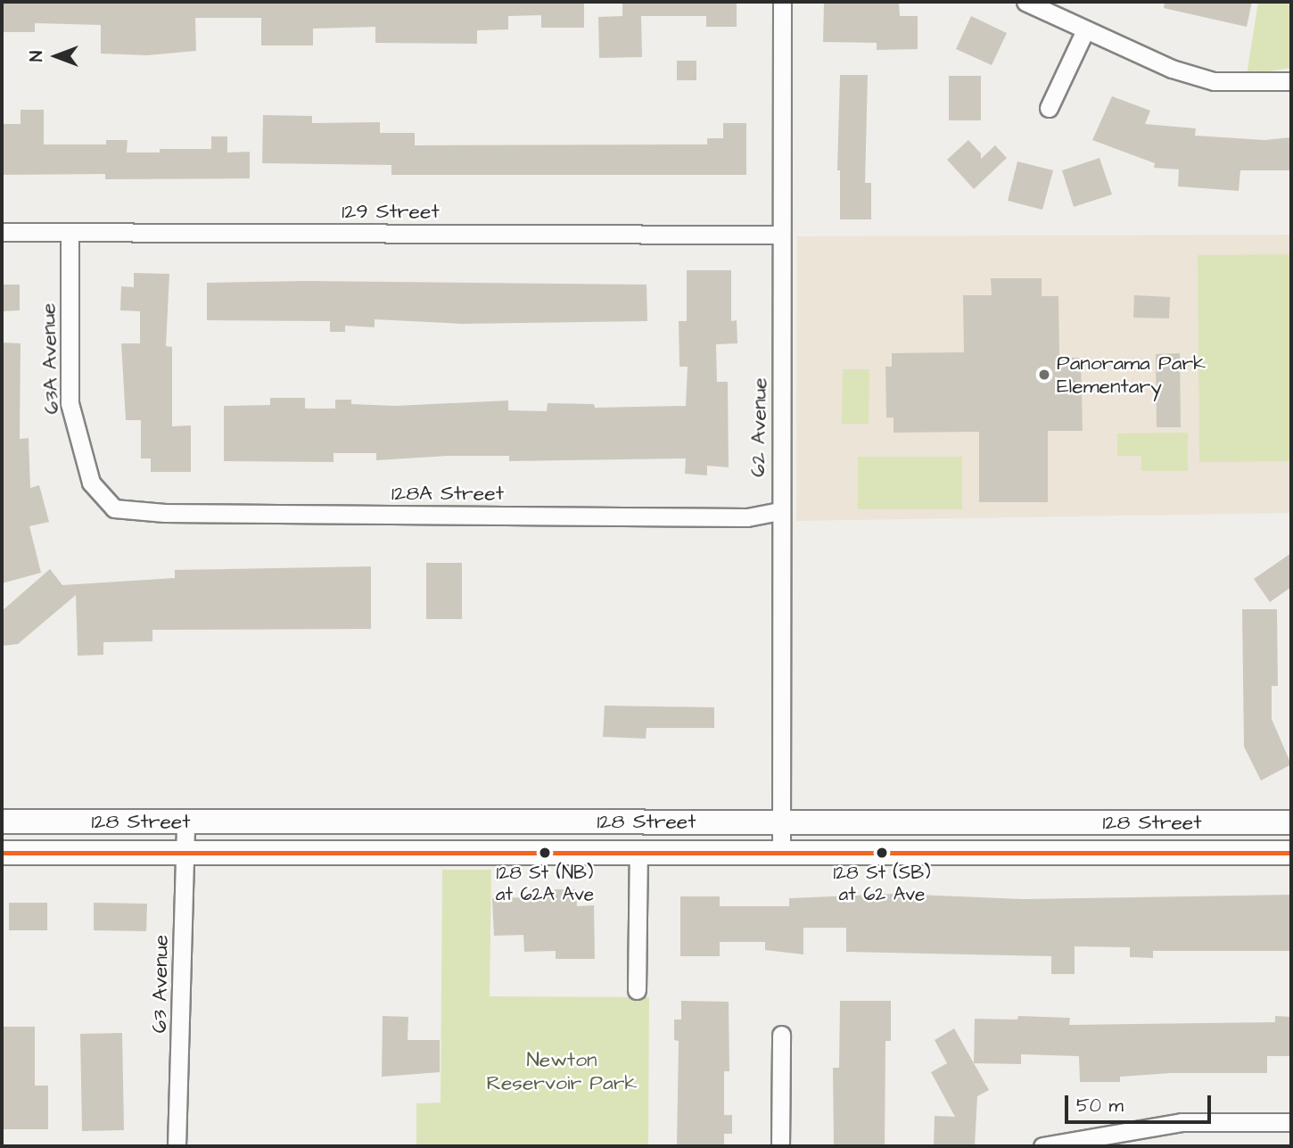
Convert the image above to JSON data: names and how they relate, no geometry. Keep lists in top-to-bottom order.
{
  "streets": {
    "main road": ["128 Street"],
    "street": [
      "129 Street",
      "63A Avenue",
      "62 Avenue",
      "128A Street",
      "63 Avenue"
    ]
  },
  "crossings": [
    ["129 Street", "63A Avenue"],
    ["129 Street", "62 Avenue"],
    ["63A Avenue", "128A Street"],
    ["62 Avenue", "128A Street"],
    ["62 Avenue", "128 Street"],
    ["128 Street", "63 Avenue"]
  ],
  "parks": ["Newton Reservoir Park"],
  "places": ["Panorama Park Elementary", "128 St (NB) at 62A Ave", "128 St (SB) at 62 Ave"],
  "scale_bar": "50 m",
  "north": "left"
}
